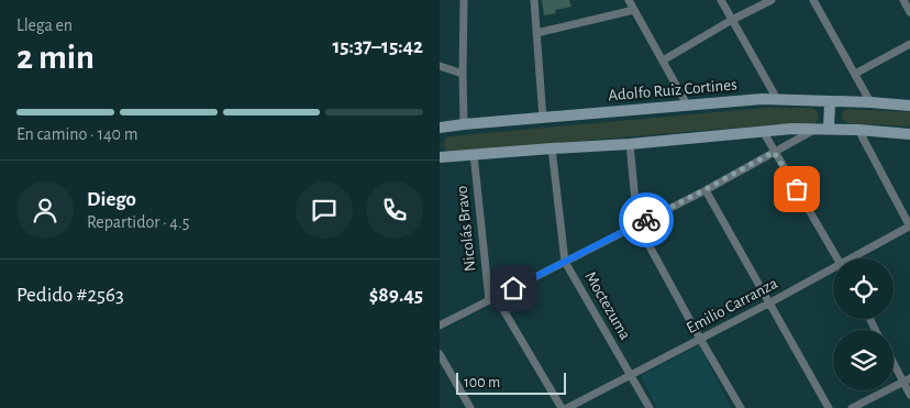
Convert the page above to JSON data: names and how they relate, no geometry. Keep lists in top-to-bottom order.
{
  "streets": {
    "main road": ["Adolfo Ruiz Cortines"],
    "street": ["Nicolás Bravo", "Moctezuma", "Emilio Carranza"]
  },
  "crossings": [
    ["Moctezuma", "Emilio Carranza"]
  ],
  "scale_bar": "100 m",
  "page": {
    "heading": ["2 min", "Llega en", "15:37–15:42"],
    "panel": [
      "Diego",
      "Repartidor · 4.5",
      "Pedido #2563",
      "$89.45"
    ],
    "bar": "En camino · 140 m",
    "scale": "100 m"
  }
}
